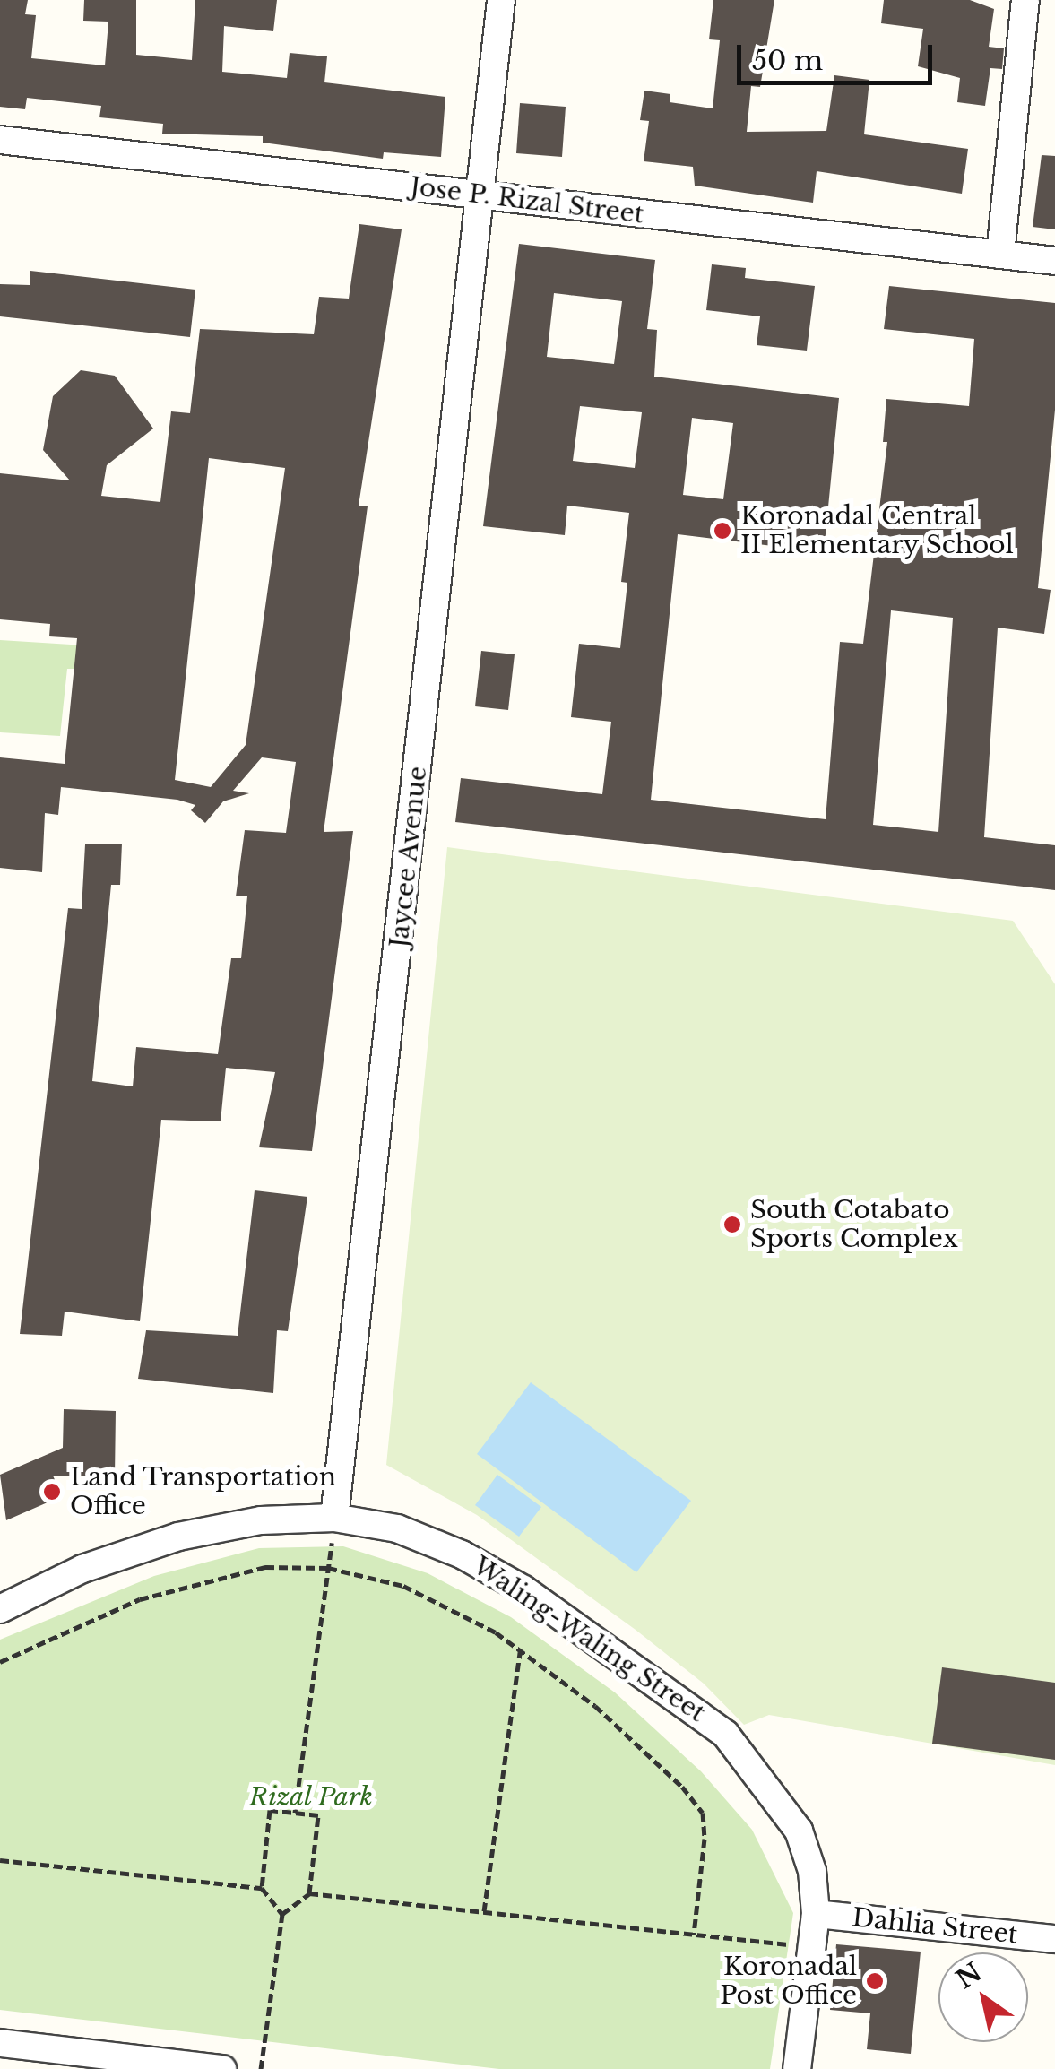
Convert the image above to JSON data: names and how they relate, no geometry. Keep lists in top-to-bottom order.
{
  "streets": {
    "street": [
      "Jose P. Rizal Street",
      "Jaycee Avenue",
      "Waling-Waling Street",
      "Dahlia Street"
    ]
  },
  "crossings": [
    ["Jose P. Rizal Street", "Jaycee Avenue"],
    ["Jaycee Avenue", "Waling-Waling Street"],
    ["Waling-Waling Street", "Dahlia Street"]
  ],
  "parks": ["Rizal Park"],
  "places": [
    "Koronadal Central II Elementary School",
    "South Cotabato Sports Complex",
    "Land Transportation Office",
    "Koronadal Post Office"
  ],
  "scale_bar": "50 m",
  "north": "top left"
}
